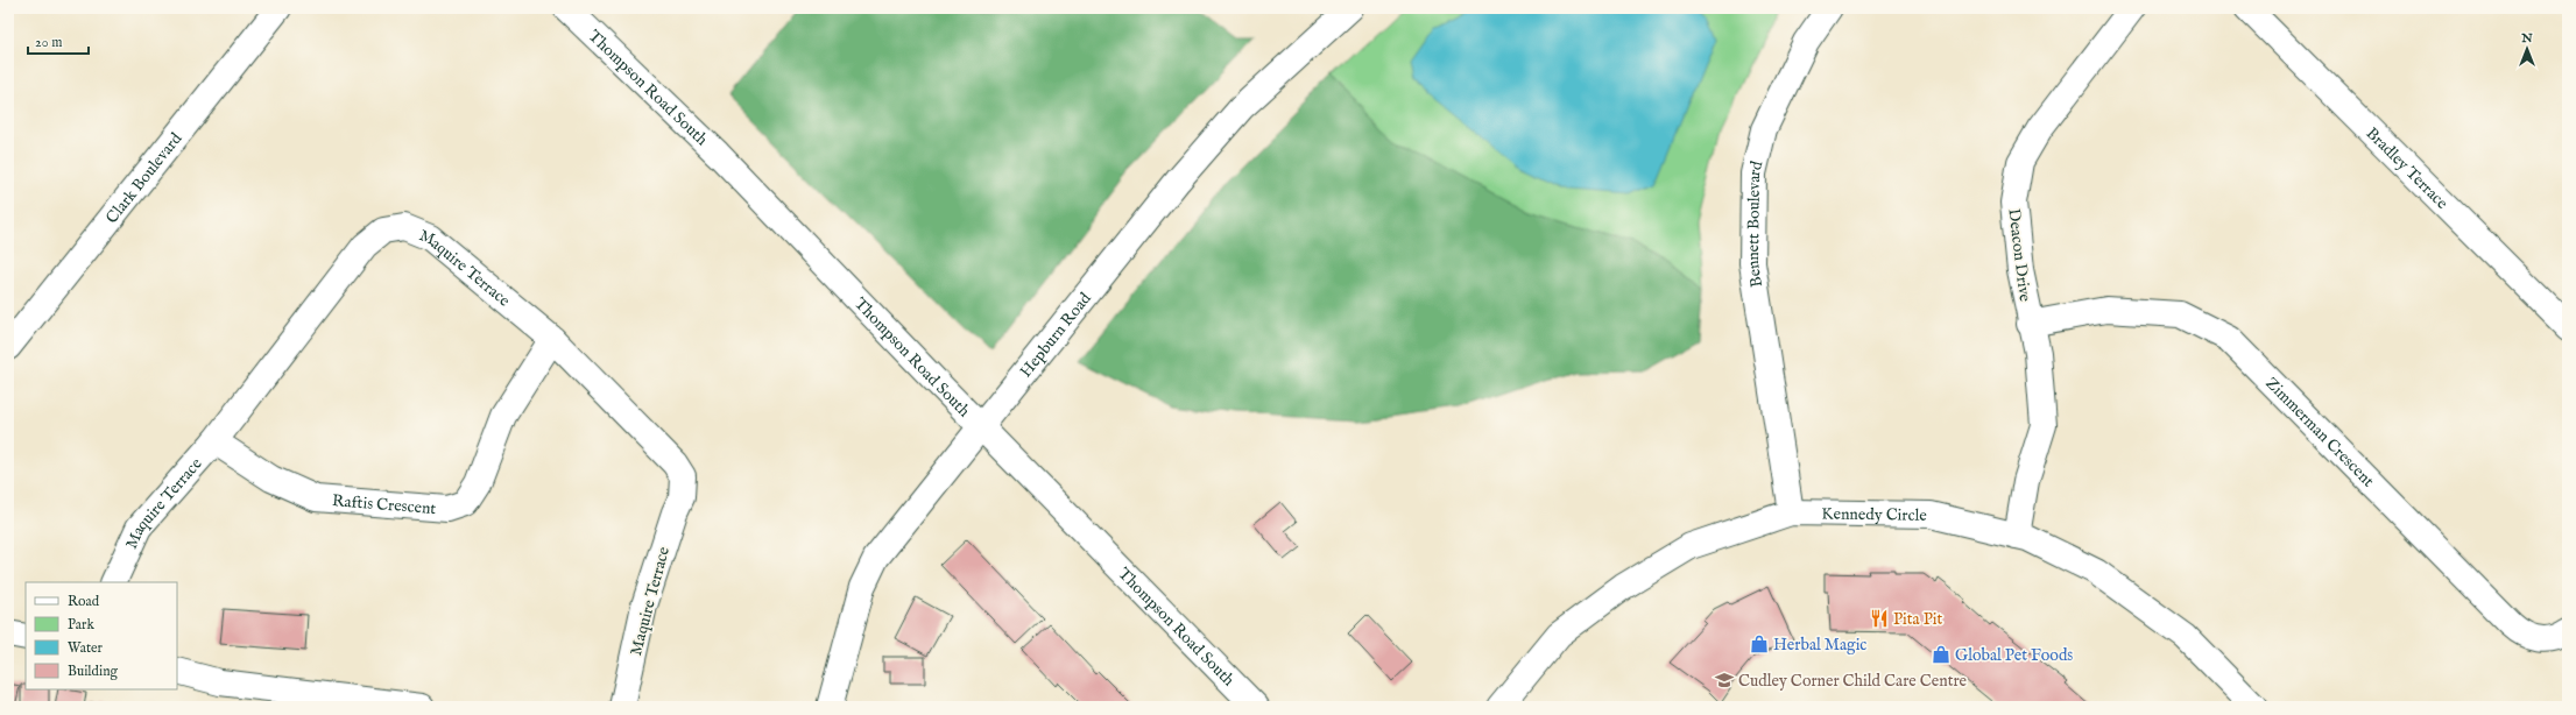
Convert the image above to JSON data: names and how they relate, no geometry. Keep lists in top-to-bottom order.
{
  "streets": {
    "street": [
      "Thompson Road South",
      "Bradley Terrace",
      "Clark Boulevard",
      "Bennett Boulevard",
      "Deacon Drive",
      "Maquire Terrace",
      "Hepburn Road",
      "Zimmerman Crescent",
      "Raftis Crescent",
      "Kennedy Circle"
    ]
  },
  "crossings": [
    ["Thompson Road South", "Hepburn Road"],
    ["Bennett Boulevard", "Kennedy Circle"],
    ["Deacon Drive", "Zimmerman Crescent"],
    ["Deacon Drive", "Kennedy Circle"],
    ["Maquire Terrace", "Raftis Crescent"]
  ],
  "places": {
    "restaurant": ["Pita Pit"],
    "shop": ["Herbal Magic", "Global Pet Foods"],
    "school or university": ["Cudley Corner Child Care Centre"]
  },
  "legend": [
    "Road",
    "Park",
    "Water",
    "Building"
  ],
  "scale_bar": "20 m",
  "north": "top"
}
